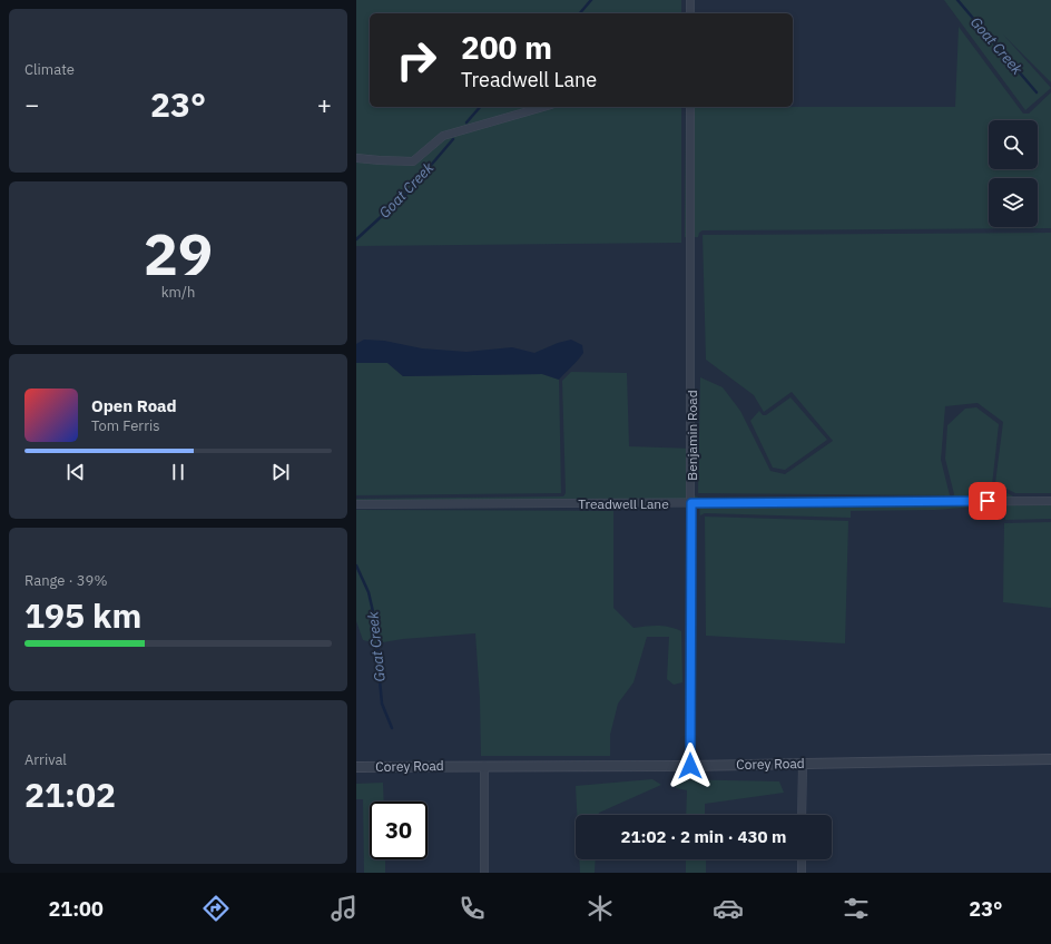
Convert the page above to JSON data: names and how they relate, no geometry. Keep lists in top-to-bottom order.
{
  "streets": {
    "street": ["Benjamin Road", "Treadwell Lane", "Corey Road"]
  },
  "crossings": [
    ["Benjamin Road", "Treadwell Lane"],
    ["Benjamin Road", "Corey Road"]
  ],
  "water": ["Goat Creek"],
  "page": {
    "tile": [
      "Climate",
      ["29", "km/h"],
      ["Range · 39%", "195 km"],
      ["Arrival", "21:02"]
    ],
    "turn": ["200 m", "Treadwell Lane"],
    "heat": ["−", "23°", "+"],
    "song": ["Open Road", "Tom Ferris"],
    "limit": "30",
    "trip": "21:02 · 2 min · 430 m",
    "tabs": ["21:00", "23°"]
  }
}
